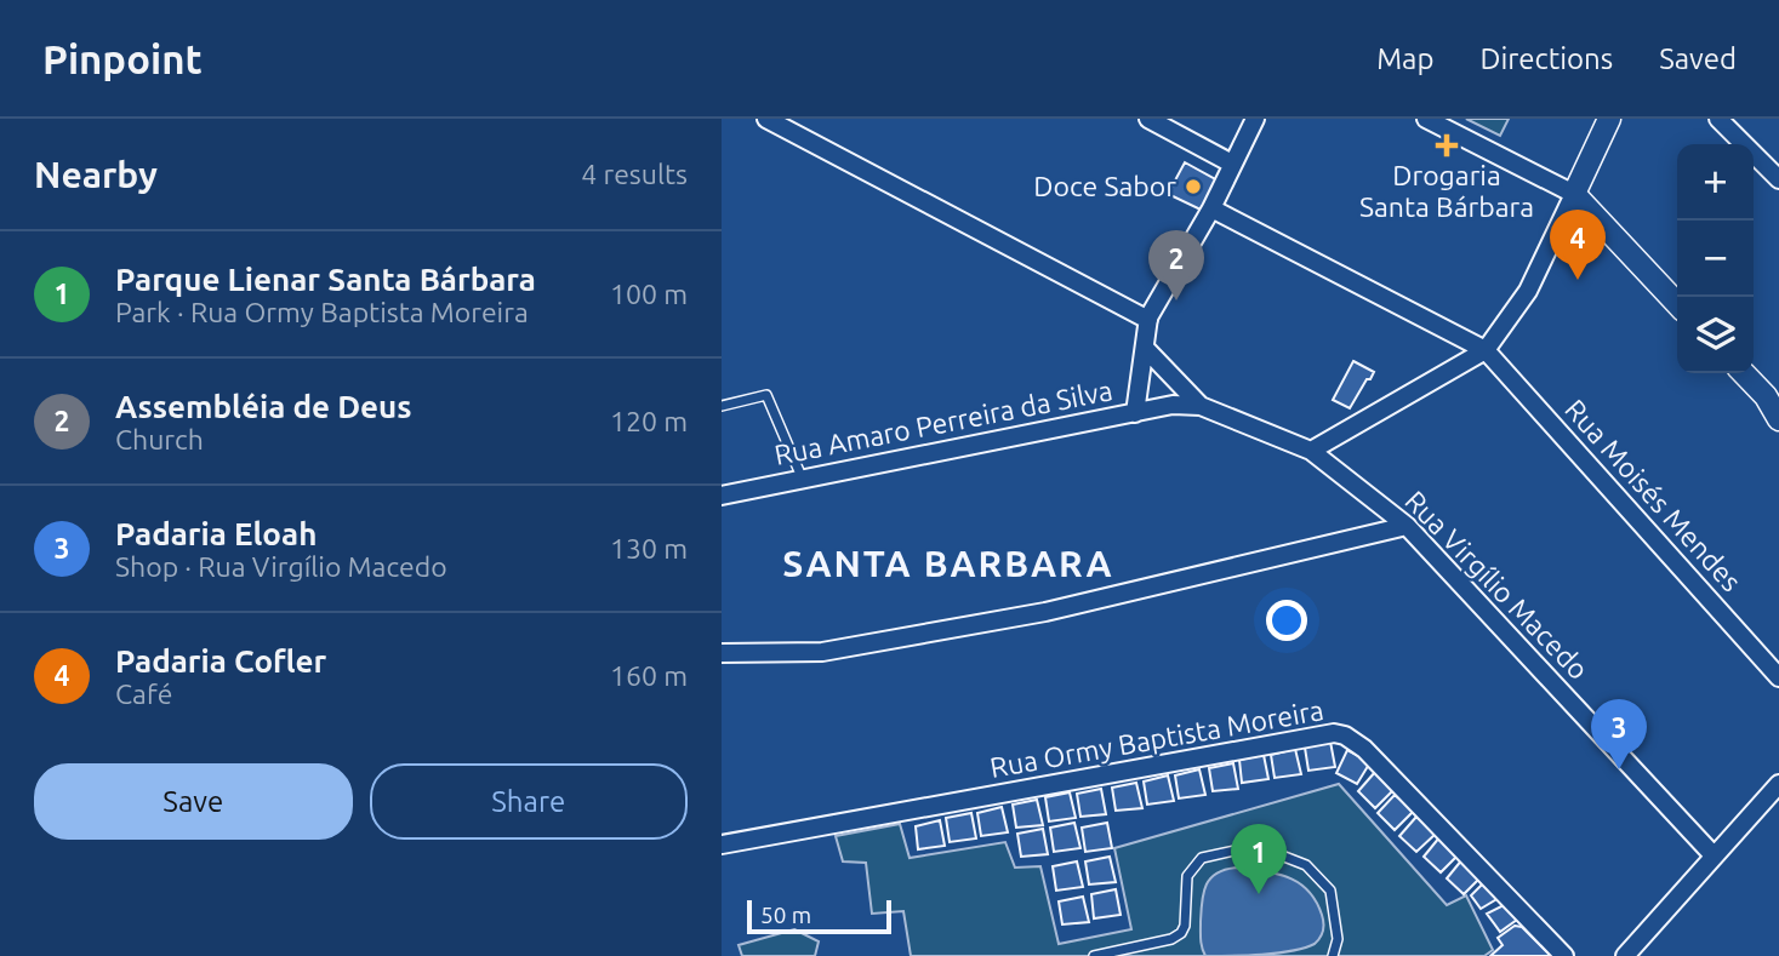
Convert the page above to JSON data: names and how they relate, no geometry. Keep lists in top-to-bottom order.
{
  "streets": {
    "street": [
      "Rua Amaro Perreira da Silva",
      "Rua Moisés Mendes",
      "Rua Virgílio Macedo",
      "Rua Ormy Baptista Moreira"
    ]
  },
  "crossings": [
    ["Rua Amaro Perreira da Silva", "Rua Virgílio Macedo"]
  ],
  "districts": ["SANTA BARBARA"],
  "places": {
    "health": ["Drogaria Santa Bárbara"],
    "other": ["Doce Sabor"]
  },
  "scale_bar": "50 m",
  "page": {
    "header": "Pinpoint",
    "nav": ["Map", "Directions", "Saved"],
    "heading": ["Nearby", "4 results"],
    "map_buttons": ["+", "−"],
    "pins": [
      "4",
      "2",
      "3",
      "1"
    ],
    "list": [
      {
        "mark": "1",
        "name": "Parque Lienar Santa Bárbara",
        "note": "Park · Rua Ormy Baptista Moreira",
        "value": "100 m"
      },
      {
        "mark": "2",
        "name": "Assembléia de Deus",
        "note": "Church",
        "value": "120 m"
      },
      {
        "mark": "3",
        "name": "Padaria Eloah",
        "note": "Shop · Rua Virgílio Macedo",
        "value": "130 m"
      },
      {
        "mark": "4",
        "name": "Padaria Cofler",
        "note": "Café",
        "value": "160 m"
      }
    ],
    "buttons": ["Save", "Share"],
    "scale": "50 m"
  }
}
